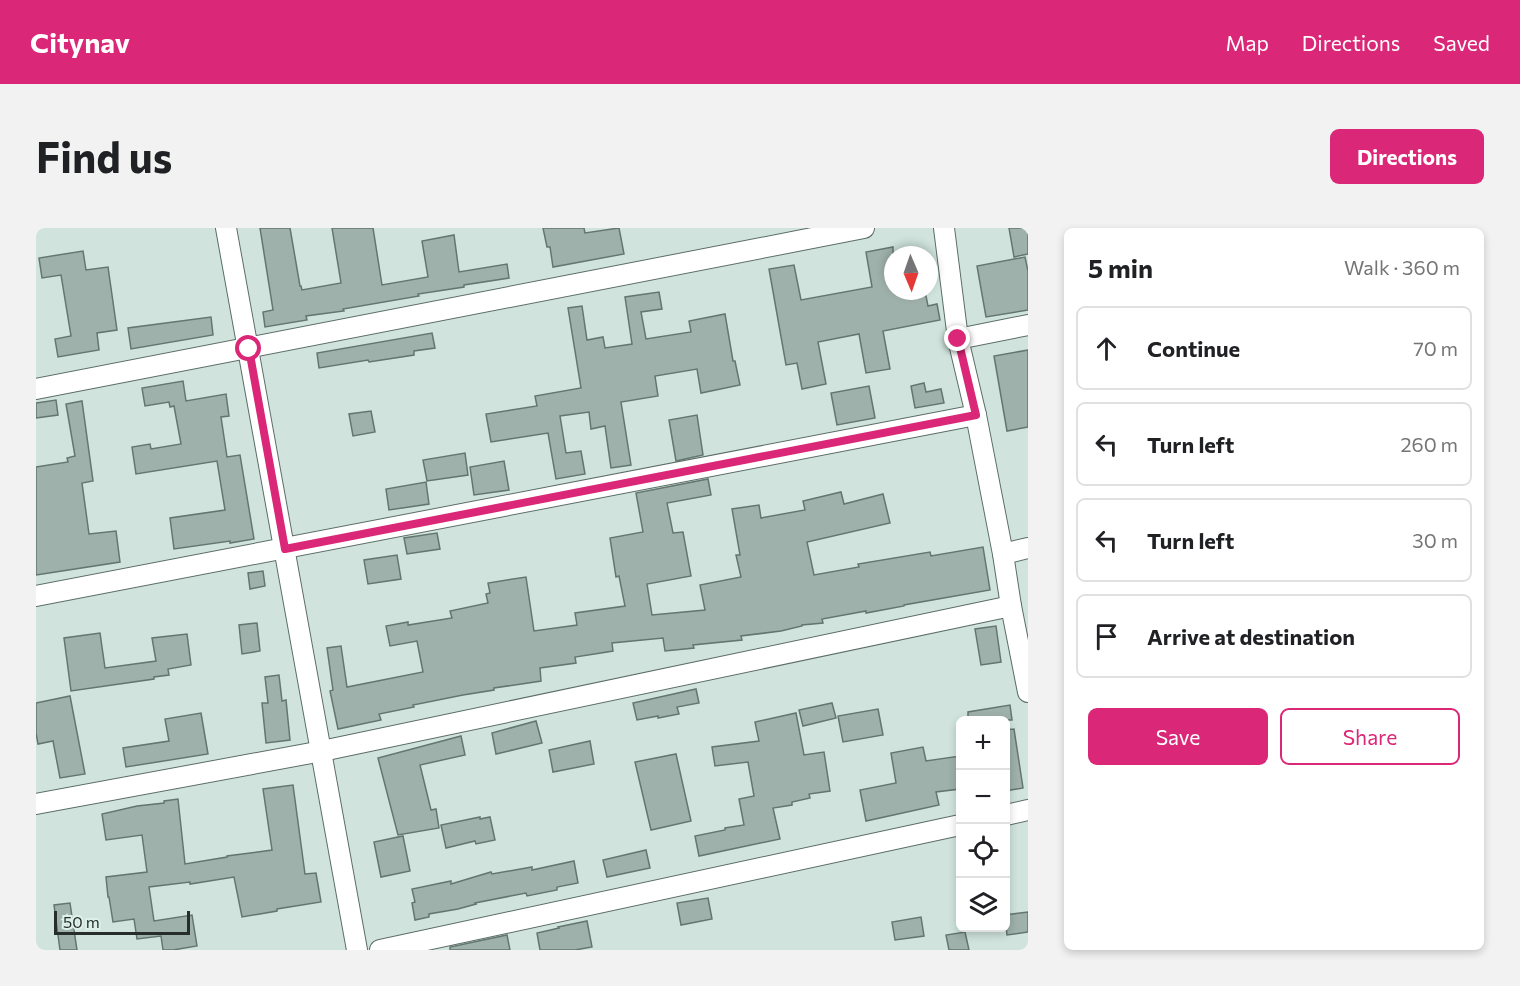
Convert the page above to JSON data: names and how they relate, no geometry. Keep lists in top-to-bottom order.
{
  "scale_bar": "50 m",
  "north": "bottom",
  "page": {
    "header": "Citynav",
    "nav": ["Map", "Directions", "Saved"],
    "buttons": [
      "Directions",
      ["Save", "Share"]
    ],
    "title": "Find us",
    "heading": ["5 min", "Walk · 360 m"],
    "list": [
      ["Continue", "70 m"],
      ["Turn left", "260 m"],
      ["Turn left", "30 m"],
      "Arrive at destination"
    ],
    "map_buttons": ["+", "−"],
    "scale": "50 m"
  }
}
